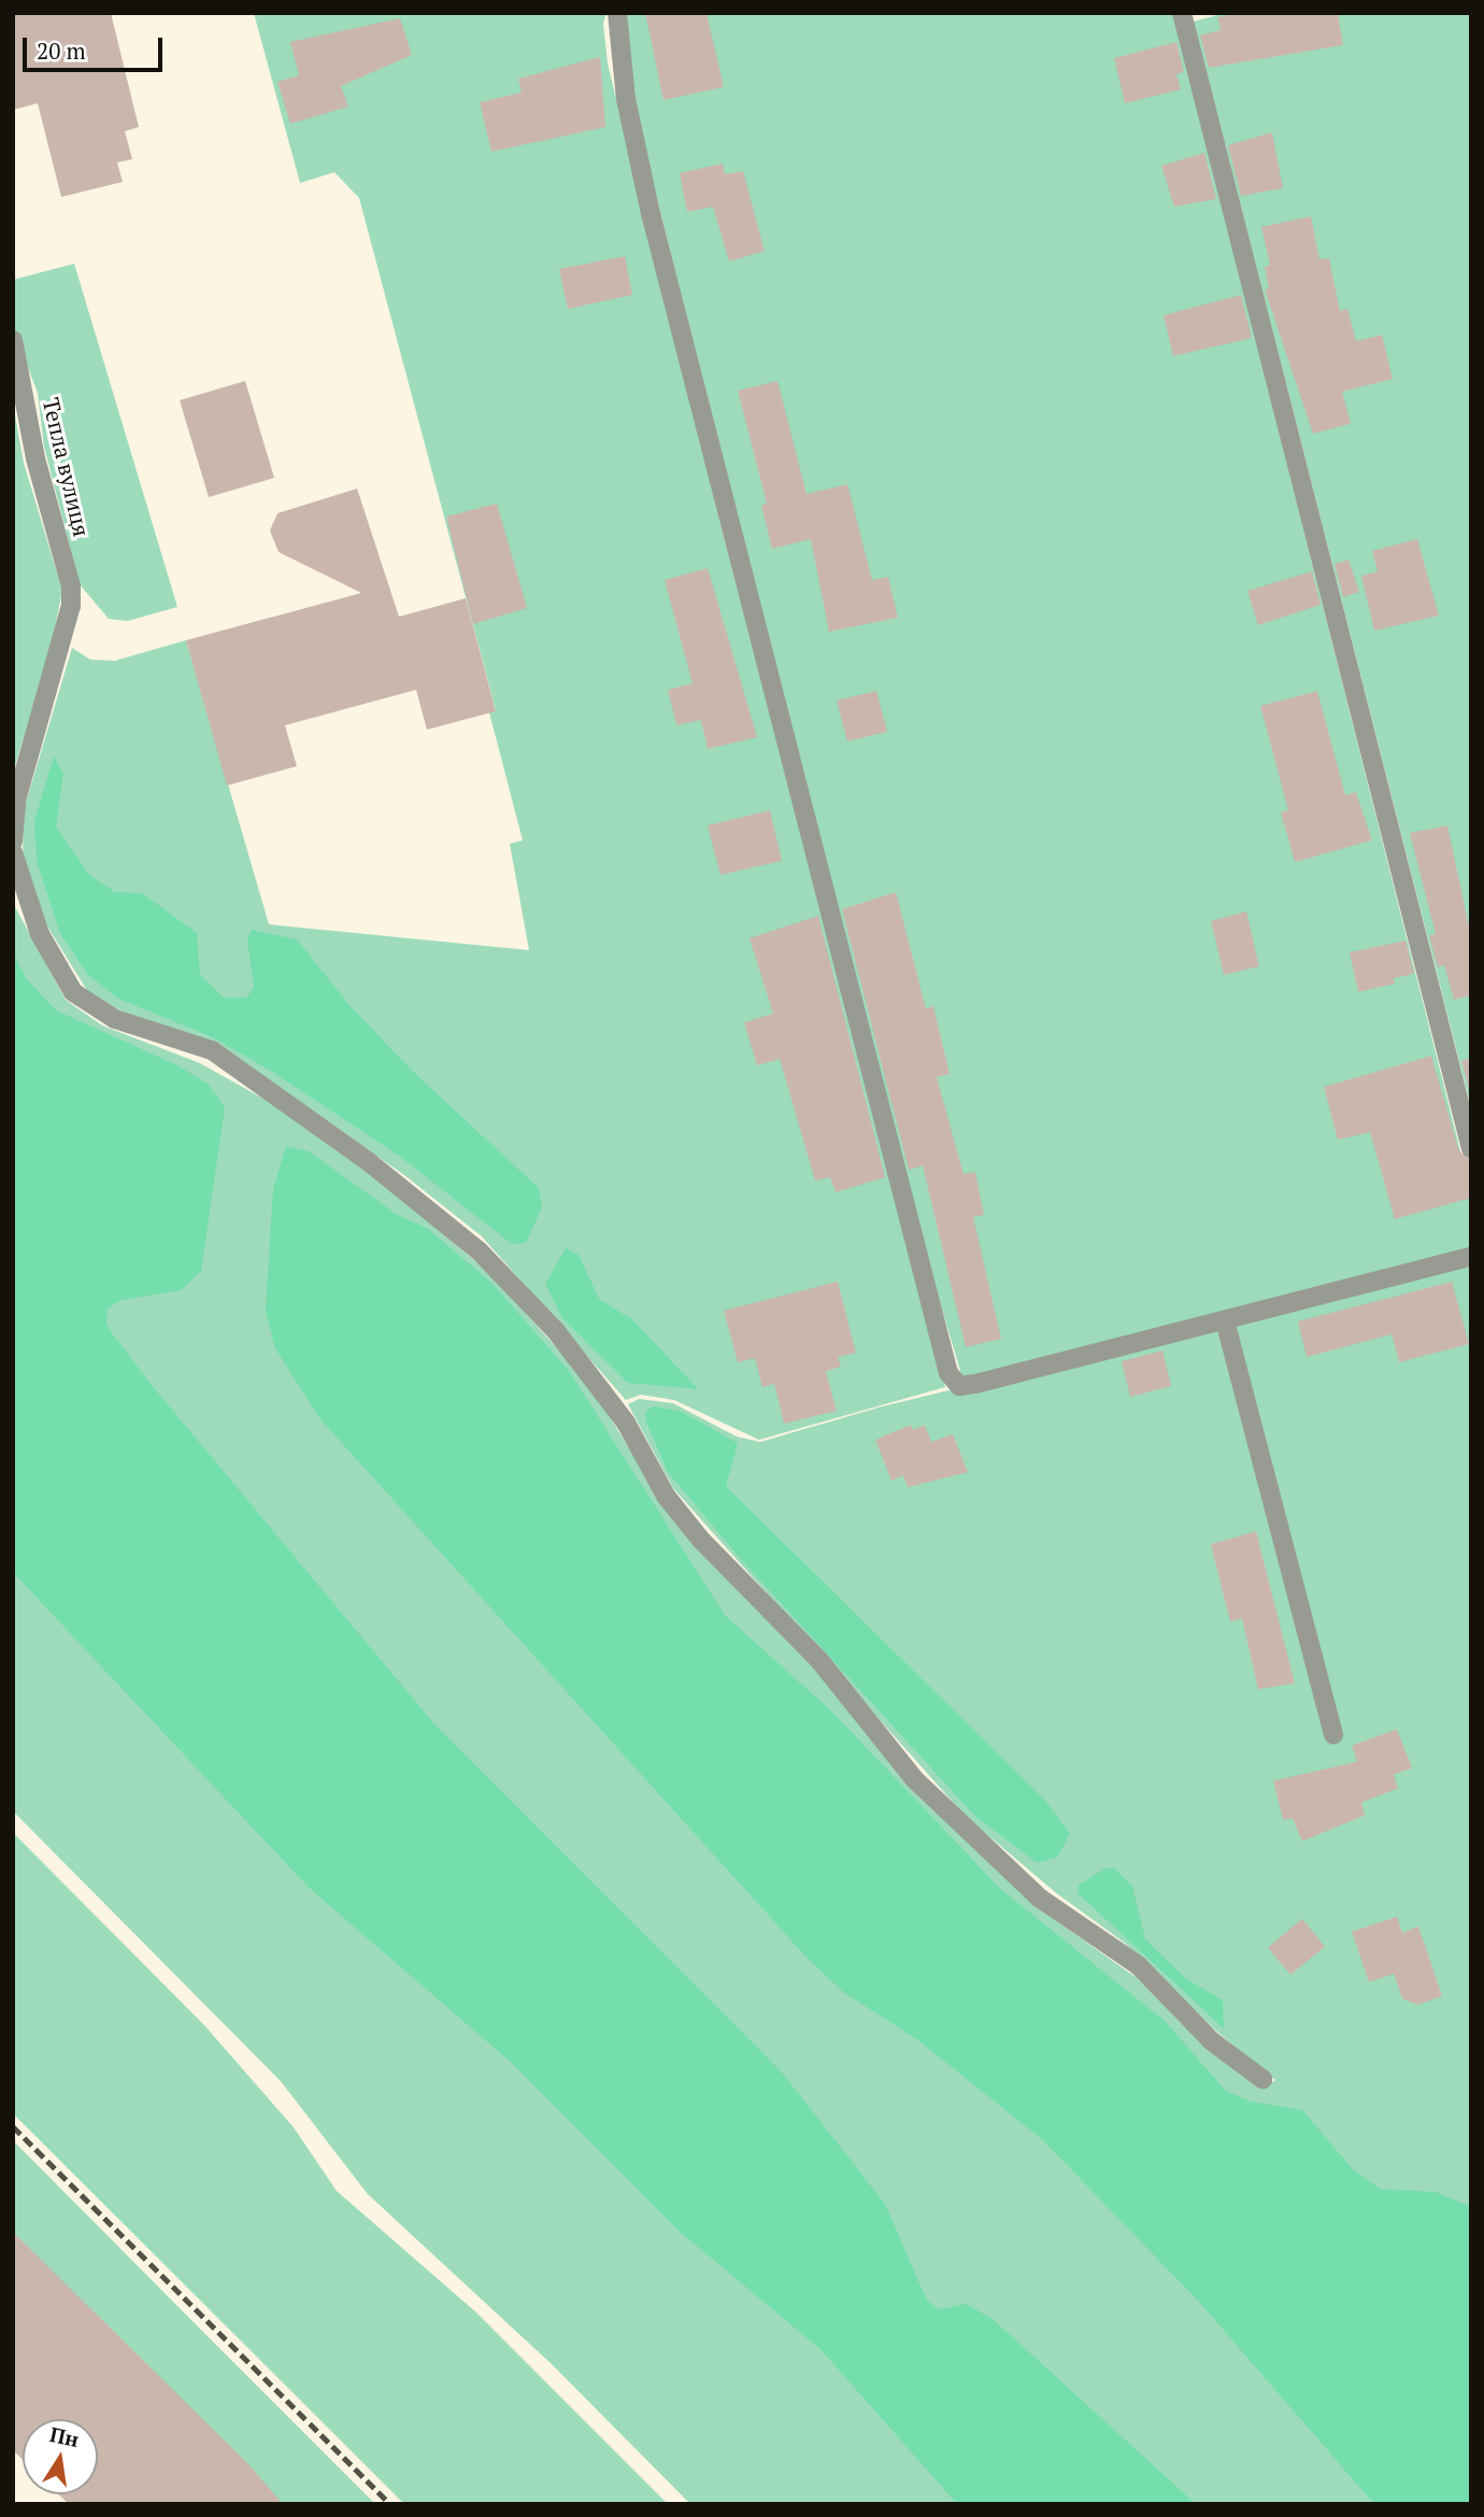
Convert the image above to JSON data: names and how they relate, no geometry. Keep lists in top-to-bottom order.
{
  "streets": {
    "street": ["Тепла вулиця"]
  },
  "scale_bar": "20 m",
  "north": "top"
}
